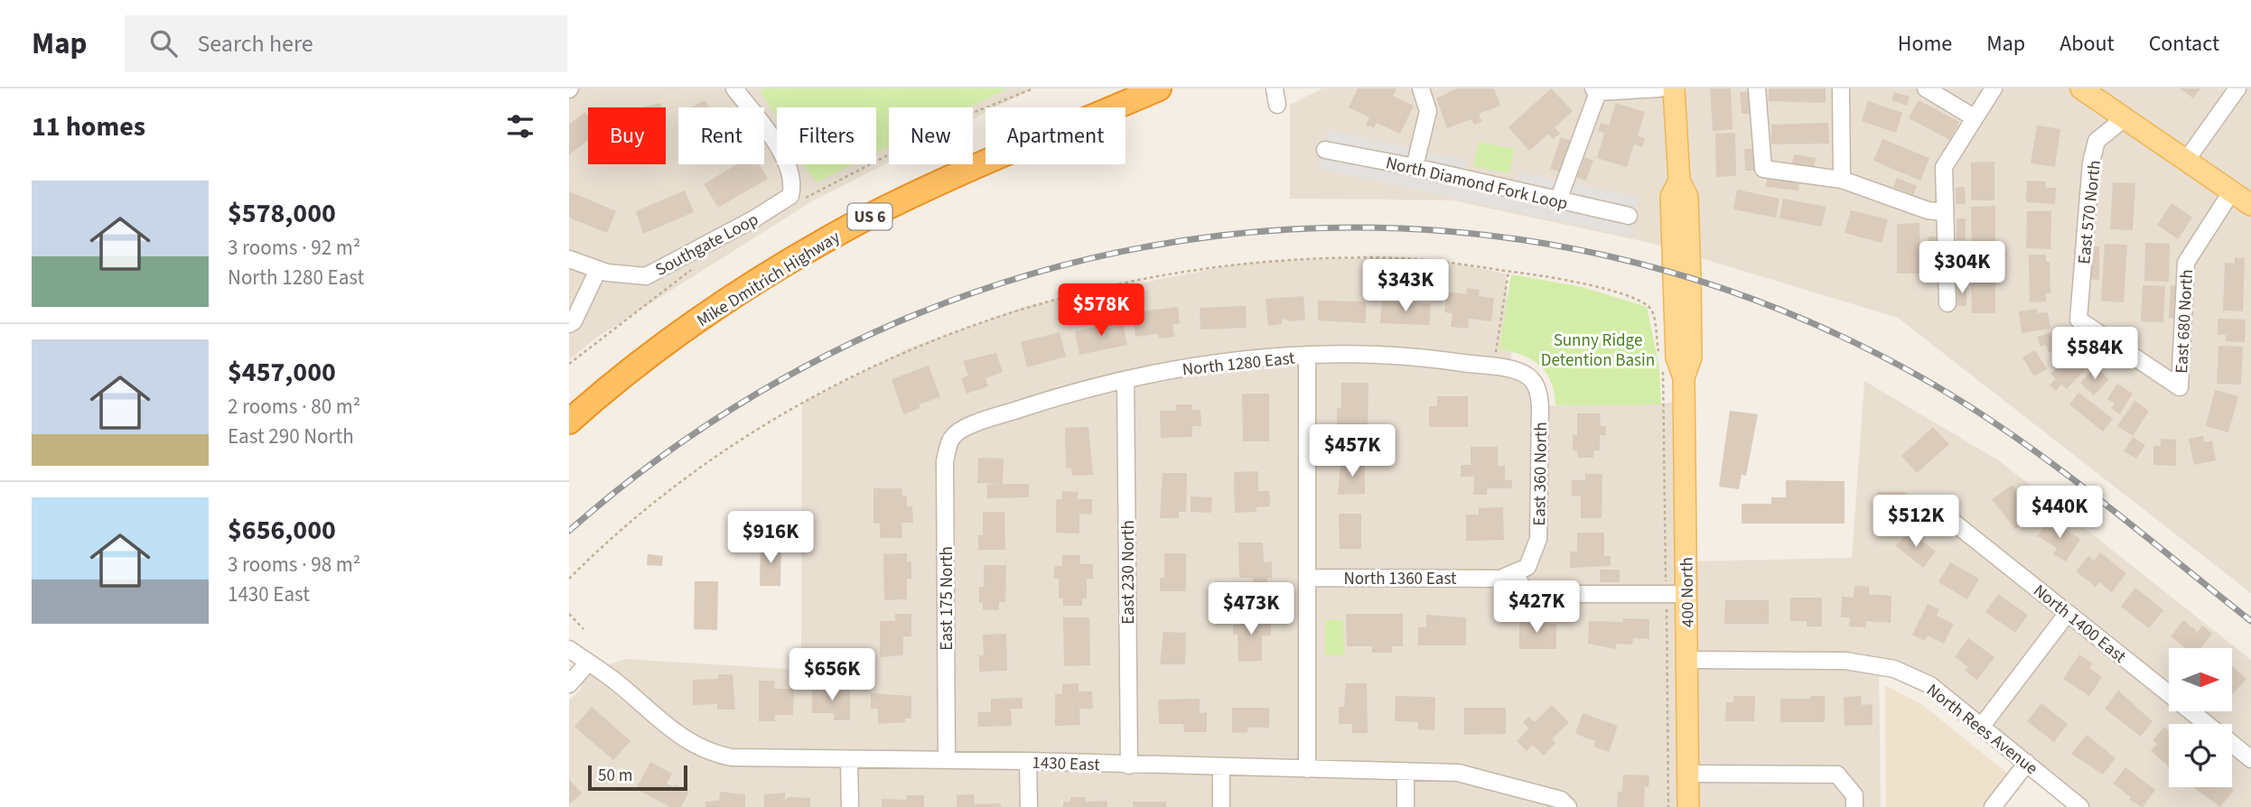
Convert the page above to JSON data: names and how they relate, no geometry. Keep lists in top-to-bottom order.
{
  "streets": {
    "highway": ["US 6", "Mike Dmitrich Highway"],
    "main road": ["400 North"],
    "street": [
      "North Diamond Fork Loop",
      "East 570 North",
      "Southgate Loop",
      "East 680 North",
      "North 1280 East",
      "East 360 North",
      "East 230 North",
      "North 1360 East",
      "East 175 North",
      "North 1400 East",
      "North Rees Avenue",
      "1430 East"
    ]
  },
  "crossings": [
    ["East 570 North", "East 680 North"],
    ["North 1280 East", "East 360 North"],
    ["North 1280 East", "East 230 North"],
    ["North 1280 East", "East 175 North"],
    ["East 360 North", "North 1360 East"],
    ["East 230 North", "1430 East"],
    ["400 North", "North Rees Avenue"],
    ["East 175 North", "1430 East"]
  ],
  "parks": ["Sunny Ridge Detention Basin"],
  "scale_bar": "50 m",
  "north": "right",
  "page": {
    "header": "Map",
    "search": "Search here",
    "nav": [
      "Home",
      "Map",
      "About",
      "Contact"
    ],
    "heading": "11 homes",
    "chip": [
      "Buy",
      "Rent",
      "Filters",
      "New",
      "Apartment"
    ],
    "list": [
      {
        "name": "$578,000",
        "note": "3 rooms · 92 m² · North 1280 East"
      },
      {
        "name": "$457,000",
        "note": "2 rooms · 80 m² · East 290 North"
      },
      {
        "name": "$656,000",
        "note": "3 rooms · 98 m² · 1430 East"
      }
    ],
    "price": [
      "$304K",
      "$343K",
      "$578K",
      "$584K",
      "$457K",
      "$440K",
      "$512K",
      "$916K",
      "$427K",
      "$473K",
      "$656K"
    ],
    "scale": "50 m"
  }
}
